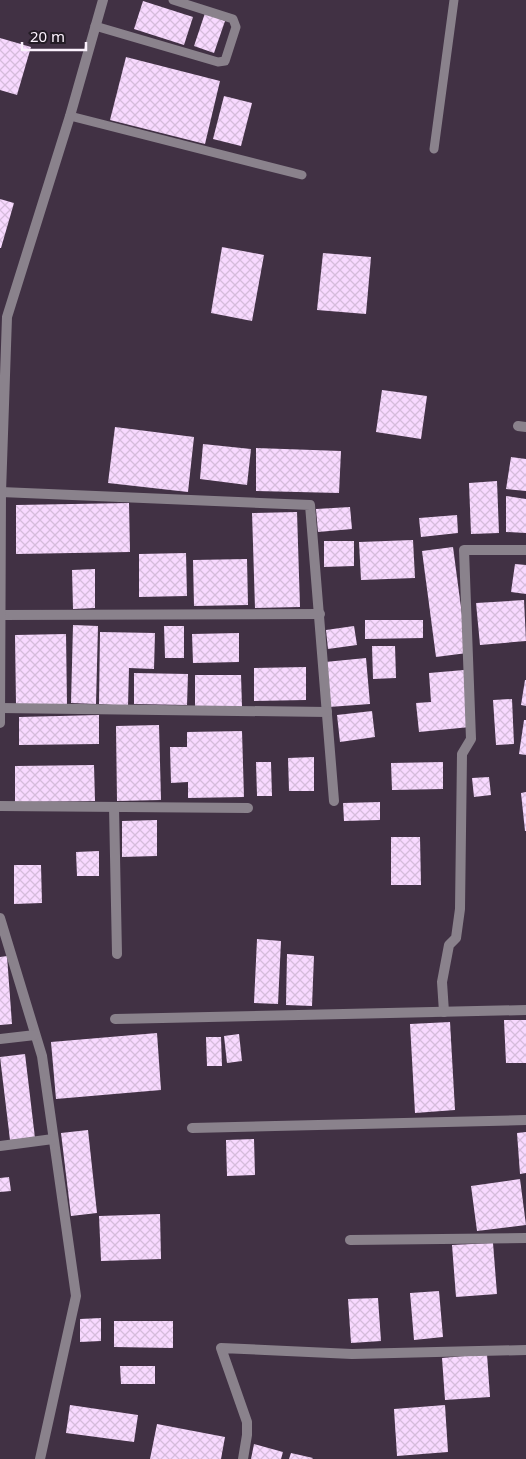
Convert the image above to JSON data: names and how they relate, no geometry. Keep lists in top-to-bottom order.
{
  "scale_bar": "20 m"
}
